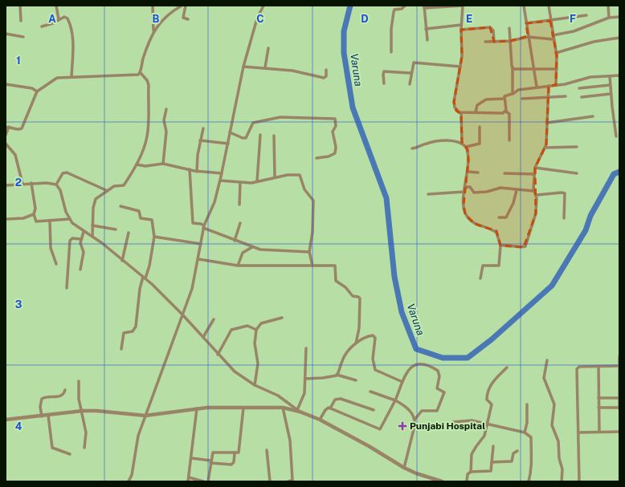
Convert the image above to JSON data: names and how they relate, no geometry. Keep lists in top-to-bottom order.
{
  "water": ["Varuna"],
  "places": {
    "health": ["Punjabi Hospital"]
  },
  "grid": {
    "columns": [
      "A",
      "B",
      "C",
      "D",
      "E",
      "F"
    ],
    "rows": [
      "1",
      "2",
      "3",
      "4"
    ]
  }
}
